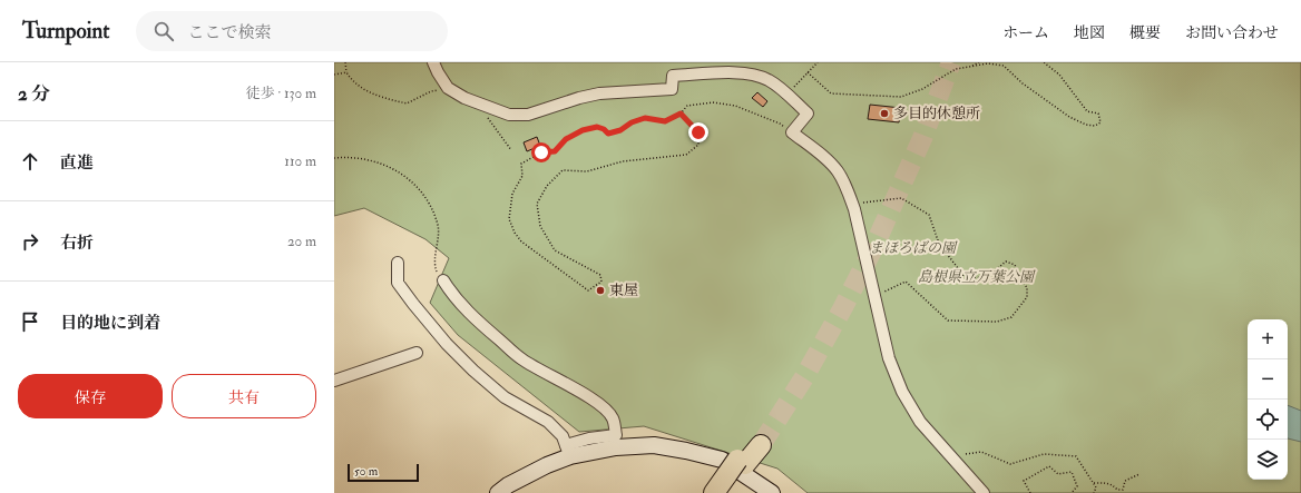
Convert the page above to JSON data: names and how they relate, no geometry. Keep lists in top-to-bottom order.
{
  "parks": ["まほろばの園", "島根県立万葉公園"],
  "places": ["多目的休憩所", "東屋"],
  "scale_bar": "50 m",
  "page": {
    "header": "Turnpoint",
    "search": "ここで検索",
    "nav": [
      "ホーム",
      "地図",
      "概要",
      "お問い合わせ"
    ],
    "heading": ["2 分", "徒歩 · 130 m"],
    "list": [
      ["直進", "110 m"],
      ["右折", "20 m"],
      "目的地に到着"
    ],
    "map_buttons": ["+", "−"],
    "buttons": ["保存", "共有"],
    "scale": "50 m"
  }
}
